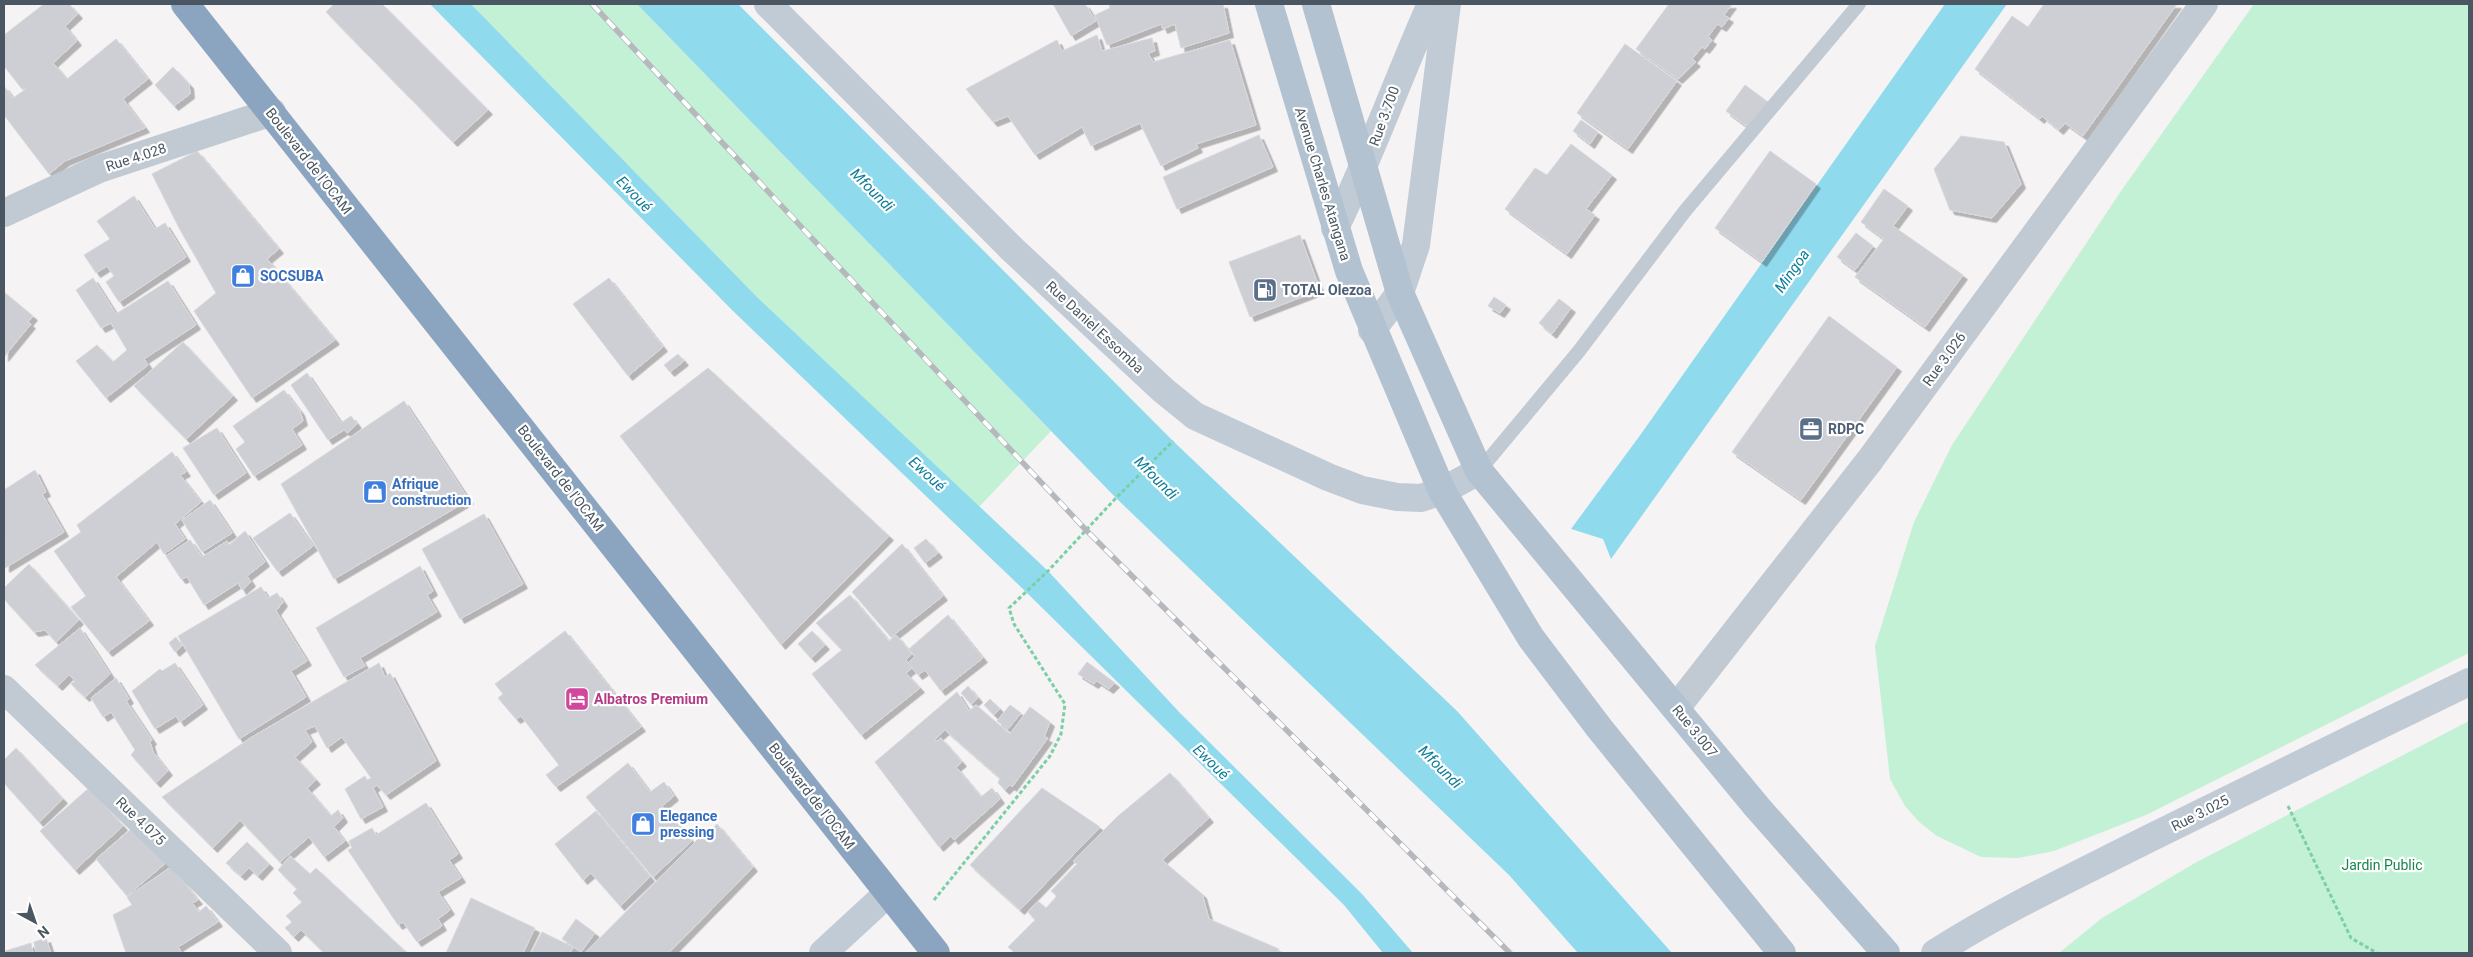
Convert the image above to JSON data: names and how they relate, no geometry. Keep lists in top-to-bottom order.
{
  "streets": {
    "highway": ["Boulevard de l'OCAM"],
    "main road": [
      "Rue 3.700",
      "Avenue Charles Atangana",
      "Rue Daniel Essomba",
      "Rue 3.007",
      "Rue 3.025"
    ],
    "street": ["Rue 4.028", "Rue 3.026", "Rue 4.075"]
  },
  "crossings": [
    ["Rue 3.700", "Avenue Charles Atangana"],
    ["Rue 4.028", "Boulevard de l'OCAM"],
    ["Avenue Charles Atangana", "Rue Daniel Essomba"],
    ["Rue Daniel Essomba", "Rue 3.007"],
    ["Rue 3.026", "Rue 3.007"]
  ],
  "water": ["Mfoundi", "Ewoué", "Mingoa"],
  "parks": ["Jardin Public"],
  "places": {
    "shop": ["SOCSUBA", "Afrique construction", "Elegance pressing"],
    "fuel station": ["TOTAL Olezoa"],
    "office": ["RDPC"],
    "hotel": ["Albatros Premium"]
  },
  "north": "bottom right"
}
